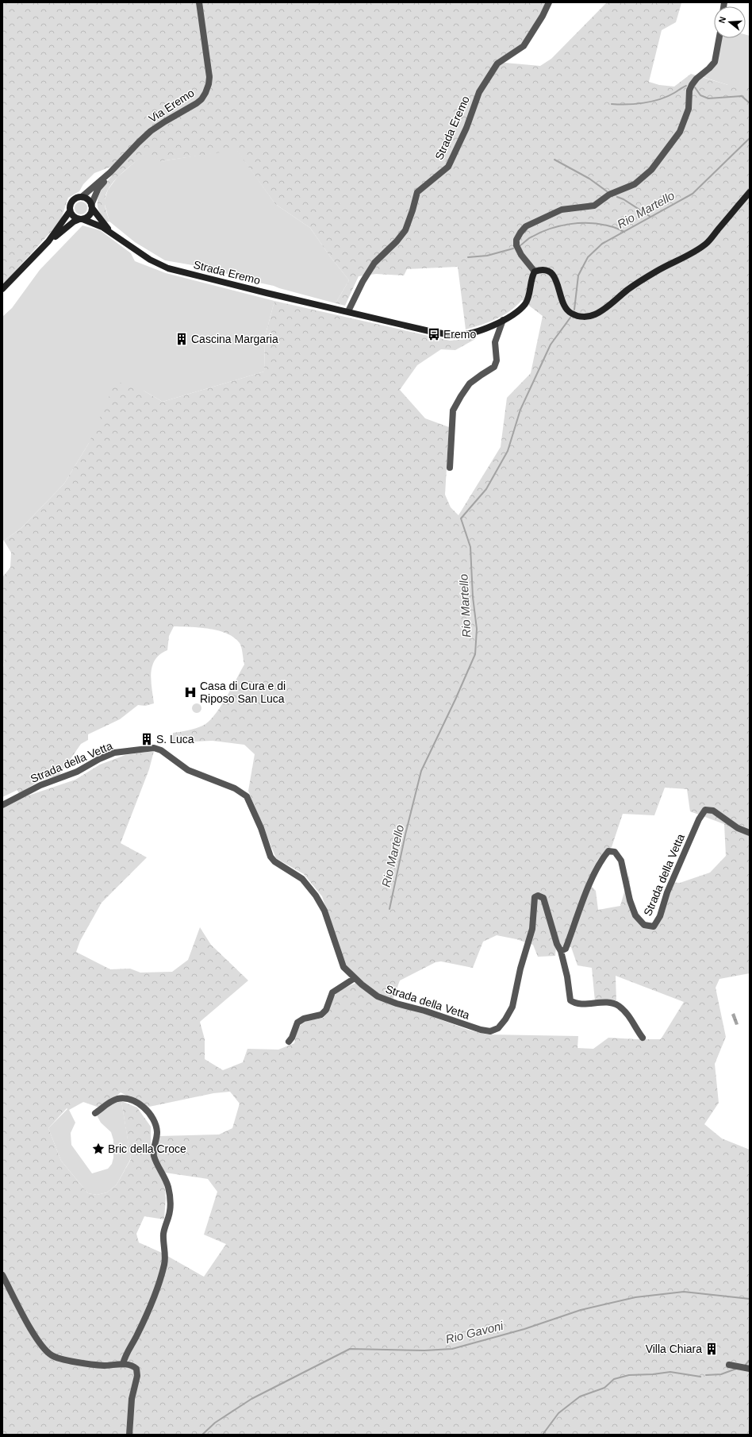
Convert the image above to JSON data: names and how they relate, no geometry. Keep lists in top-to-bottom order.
{
  "streets": {
    "main road": ["Strada Eremo"],
    "street": ["Via Eremo", "Strada della Vetta"]
  },
  "crossings": [
    ["Via Eremo", "Strada Eremo"]
  ],
  "water": ["Rio Martello", "Rio Gavoni"],
  "places": {
    "bus stop": ["Eremo"],
    "building": ["Cascina Margaria", "S. Luca", "Villa Chiara"],
    "hospital": ["Casa di Cura e di Riposo San Luca"],
    "place": ["Bric della Croce"]
  },
  "north": "left"
}
